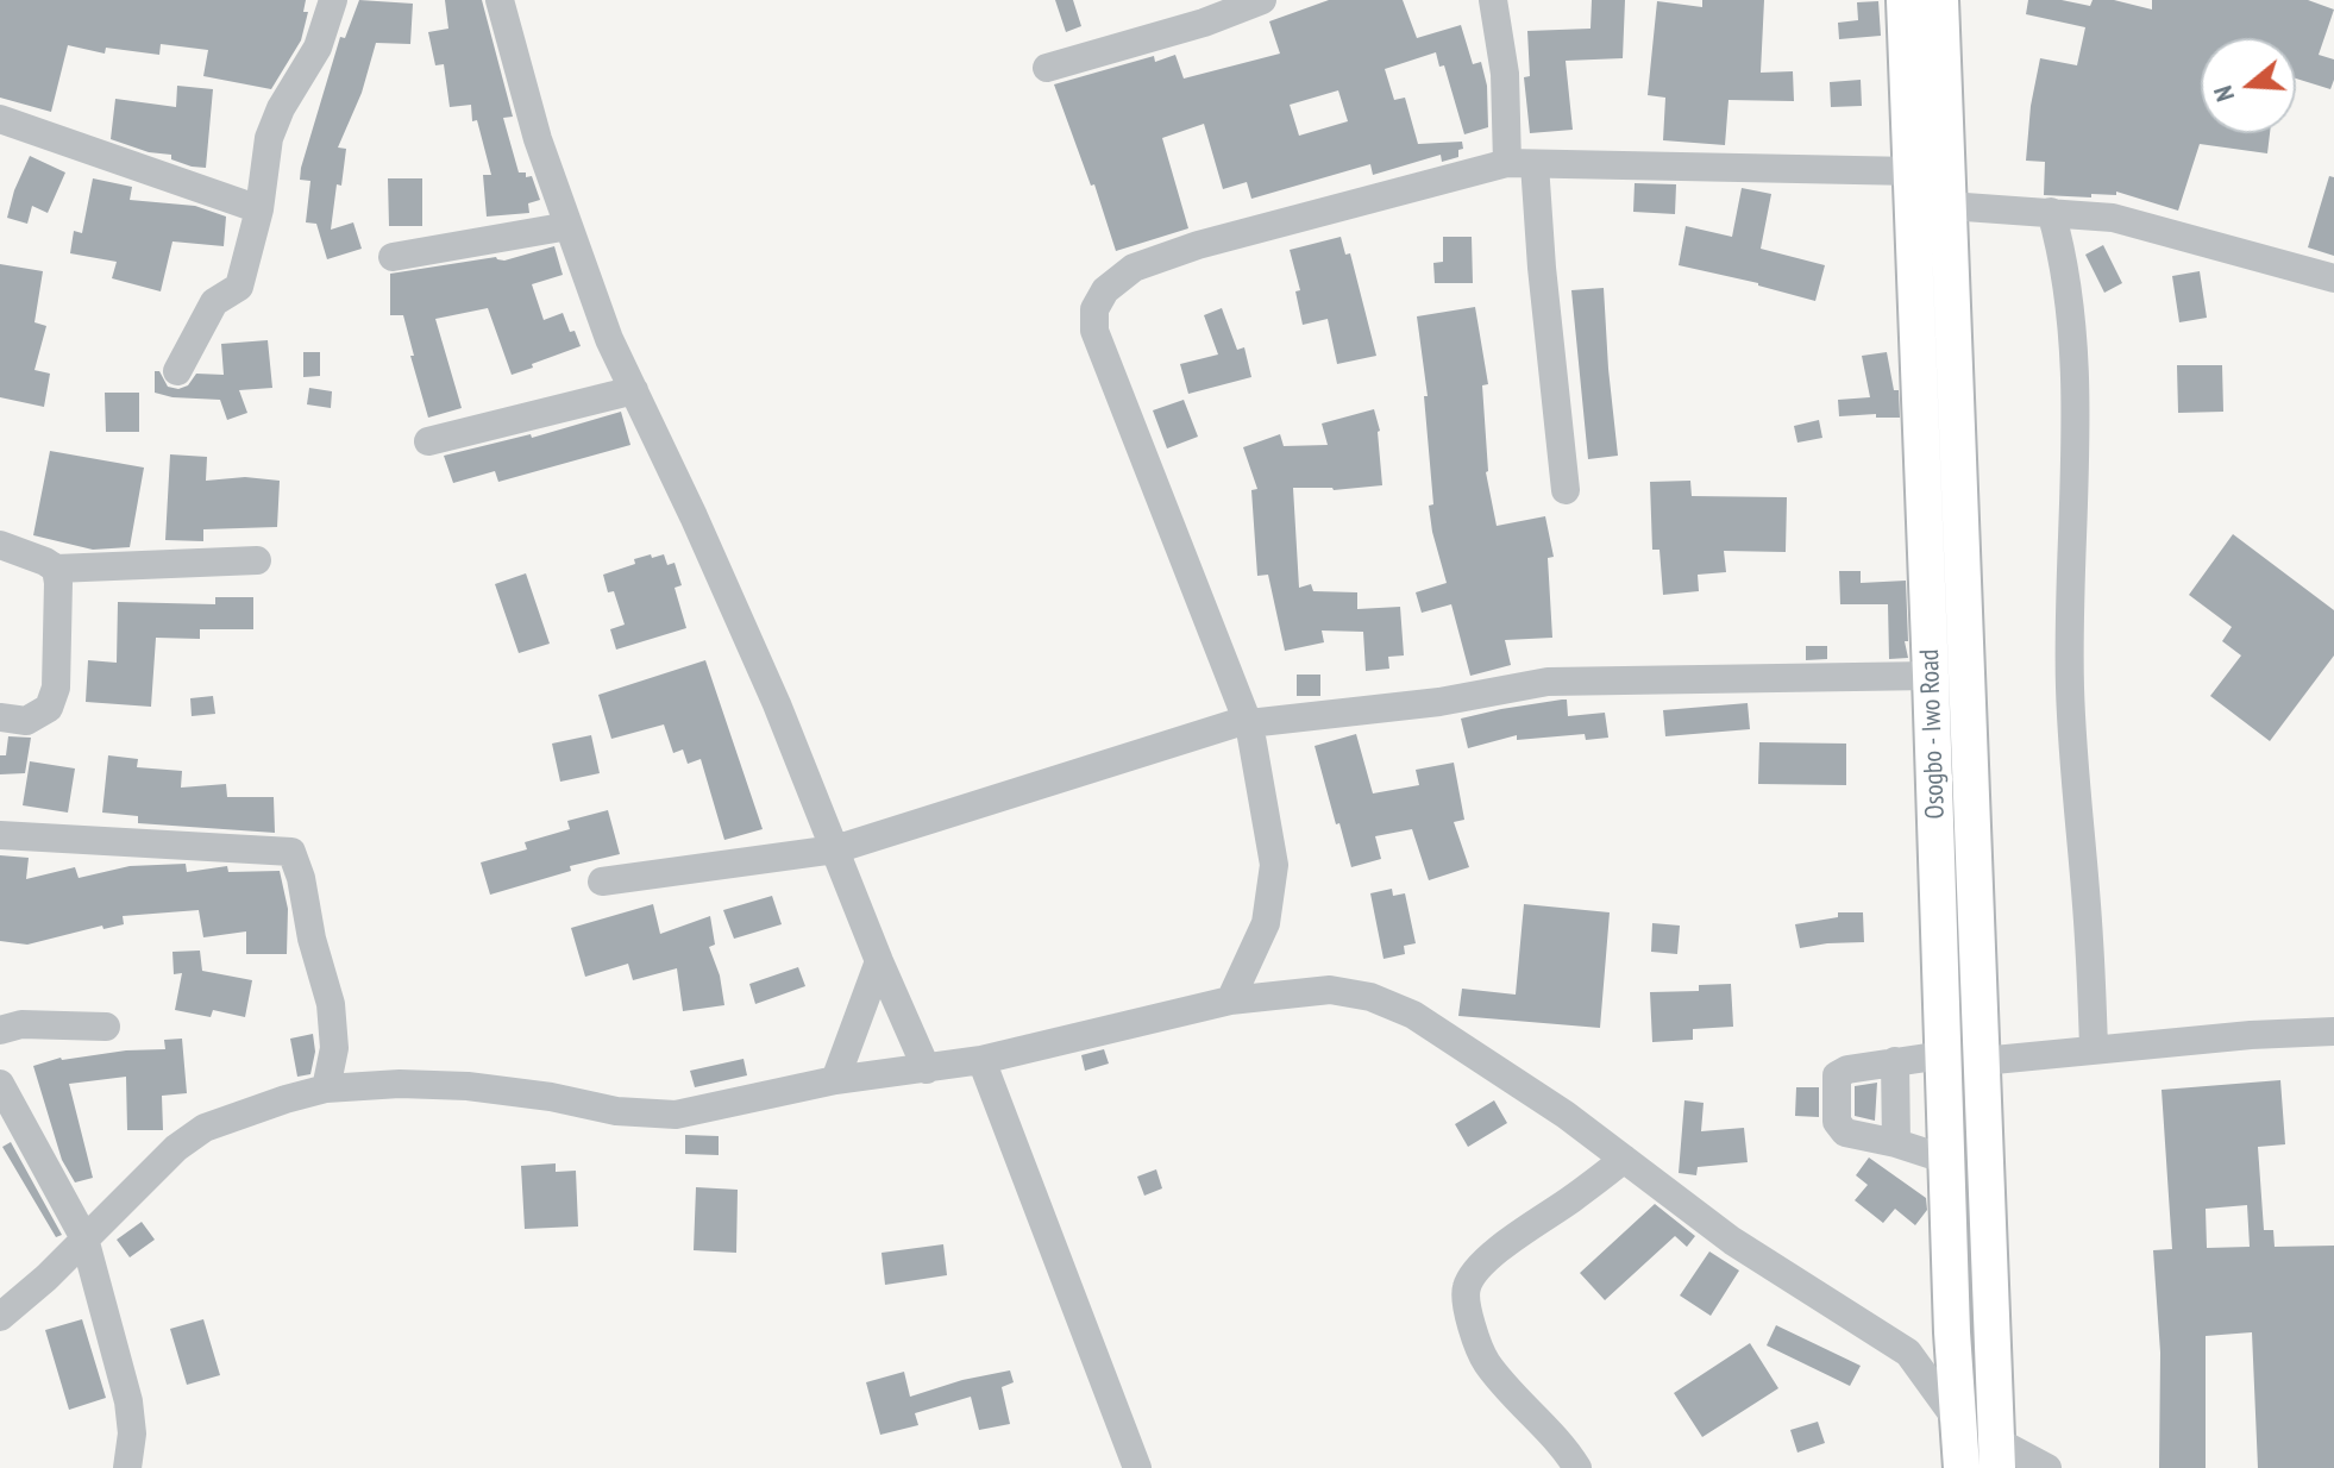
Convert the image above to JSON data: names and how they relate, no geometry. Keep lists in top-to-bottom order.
{
  "streets": {
    "main road": ["Osogbo - Iwo Road"]
  },
  "north": "left"
}
